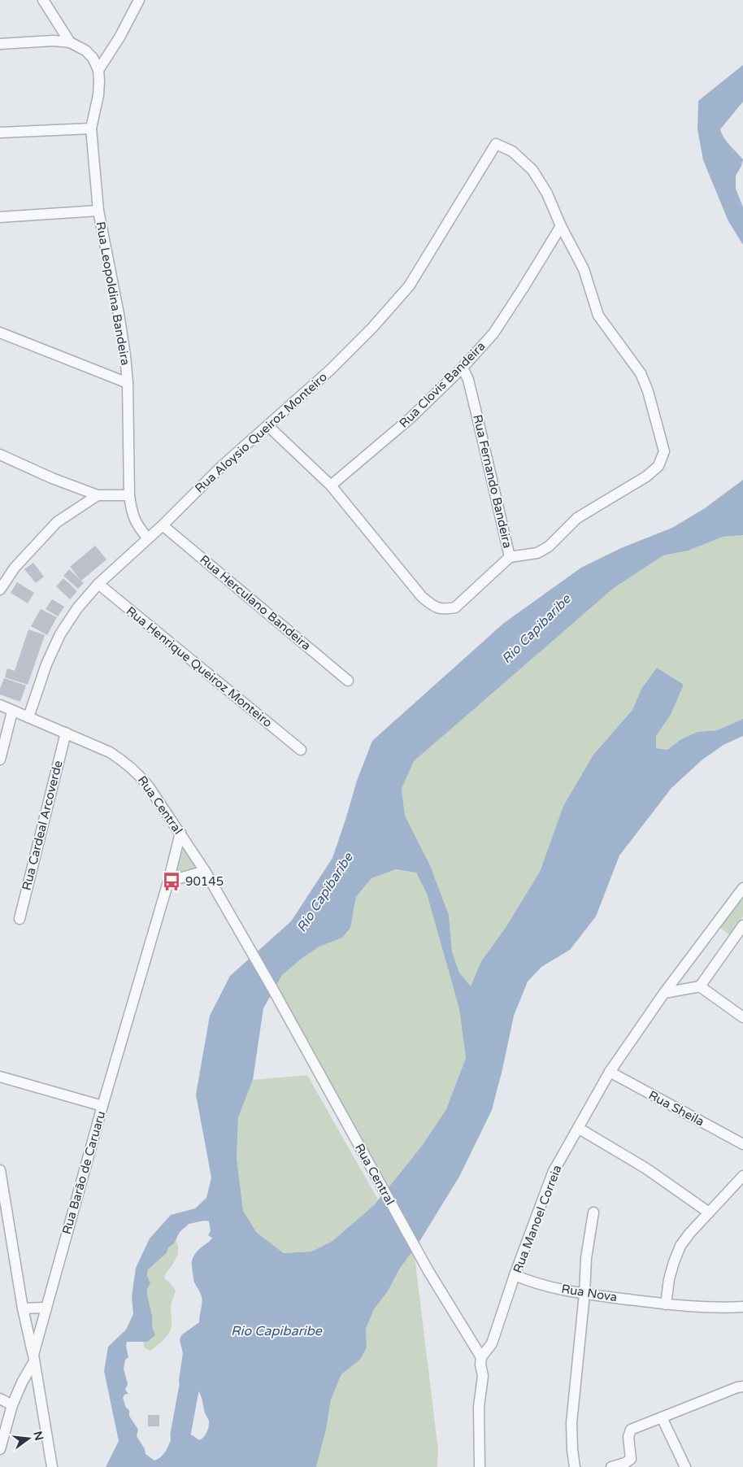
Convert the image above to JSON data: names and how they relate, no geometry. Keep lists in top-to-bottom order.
{
  "streets": {
    "street": [
      "Rua Leopoldina Bandeira",
      "Rua Clovis Bandeira",
      "Rua Aloysio Queiroz Monteiro",
      "Rua Fernando Bandeira",
      "Rua Herculano Bandeira",
      "Rua Henrique Queiroz Monteiro",
      "Rua Central",
      "Rua Cardeal Arcoverde",
      "Rua Sheila",
      "Rua Barão de Caruaru",
      "Rua Manoel Correia",
      "Rua Nova"
    ]
  },
  "crossings": [
    ["Rua Leopoldina Bandeira", "Rua Aloysio Queiroz Monteiro"],
    ["Rua Clovis Bandeira", "Rua Aloysio Queiroz Monteiro"],
    ["Rua Clovis Bandeira", "Rua Fernando Bandeira"],
    ["Rua Aloysio Queiroz Monteiro", "Rua Fernando Bandeira"],
    ["Rua Aloysio Queiroz Monteiro", "Rua Herculano Bandeira"],
    ["Rua Aloysio Queiroz Monteiro", "Rua Henrique Queiroz Monteiro"],
    ["Rua Aloysio Queiroz Monteiro", "Rua Central"],
    ["Rua Central", "Rua Cardeal Arcoverde"],
    ["Rua Central", "Rua Barão de Caruaru"],
    ["Rua Central", "Rua Manoel Correia"],
    ["Rua Sheila", "Rua Manoel Correia"],
    ["Rua Manoel Correia", "Rua Nova"]
  ],
  "water": ["Rio Capibaribe"],
  "places": {
    "bus stop": ["90145"]
  },
  "north": "right"
}
